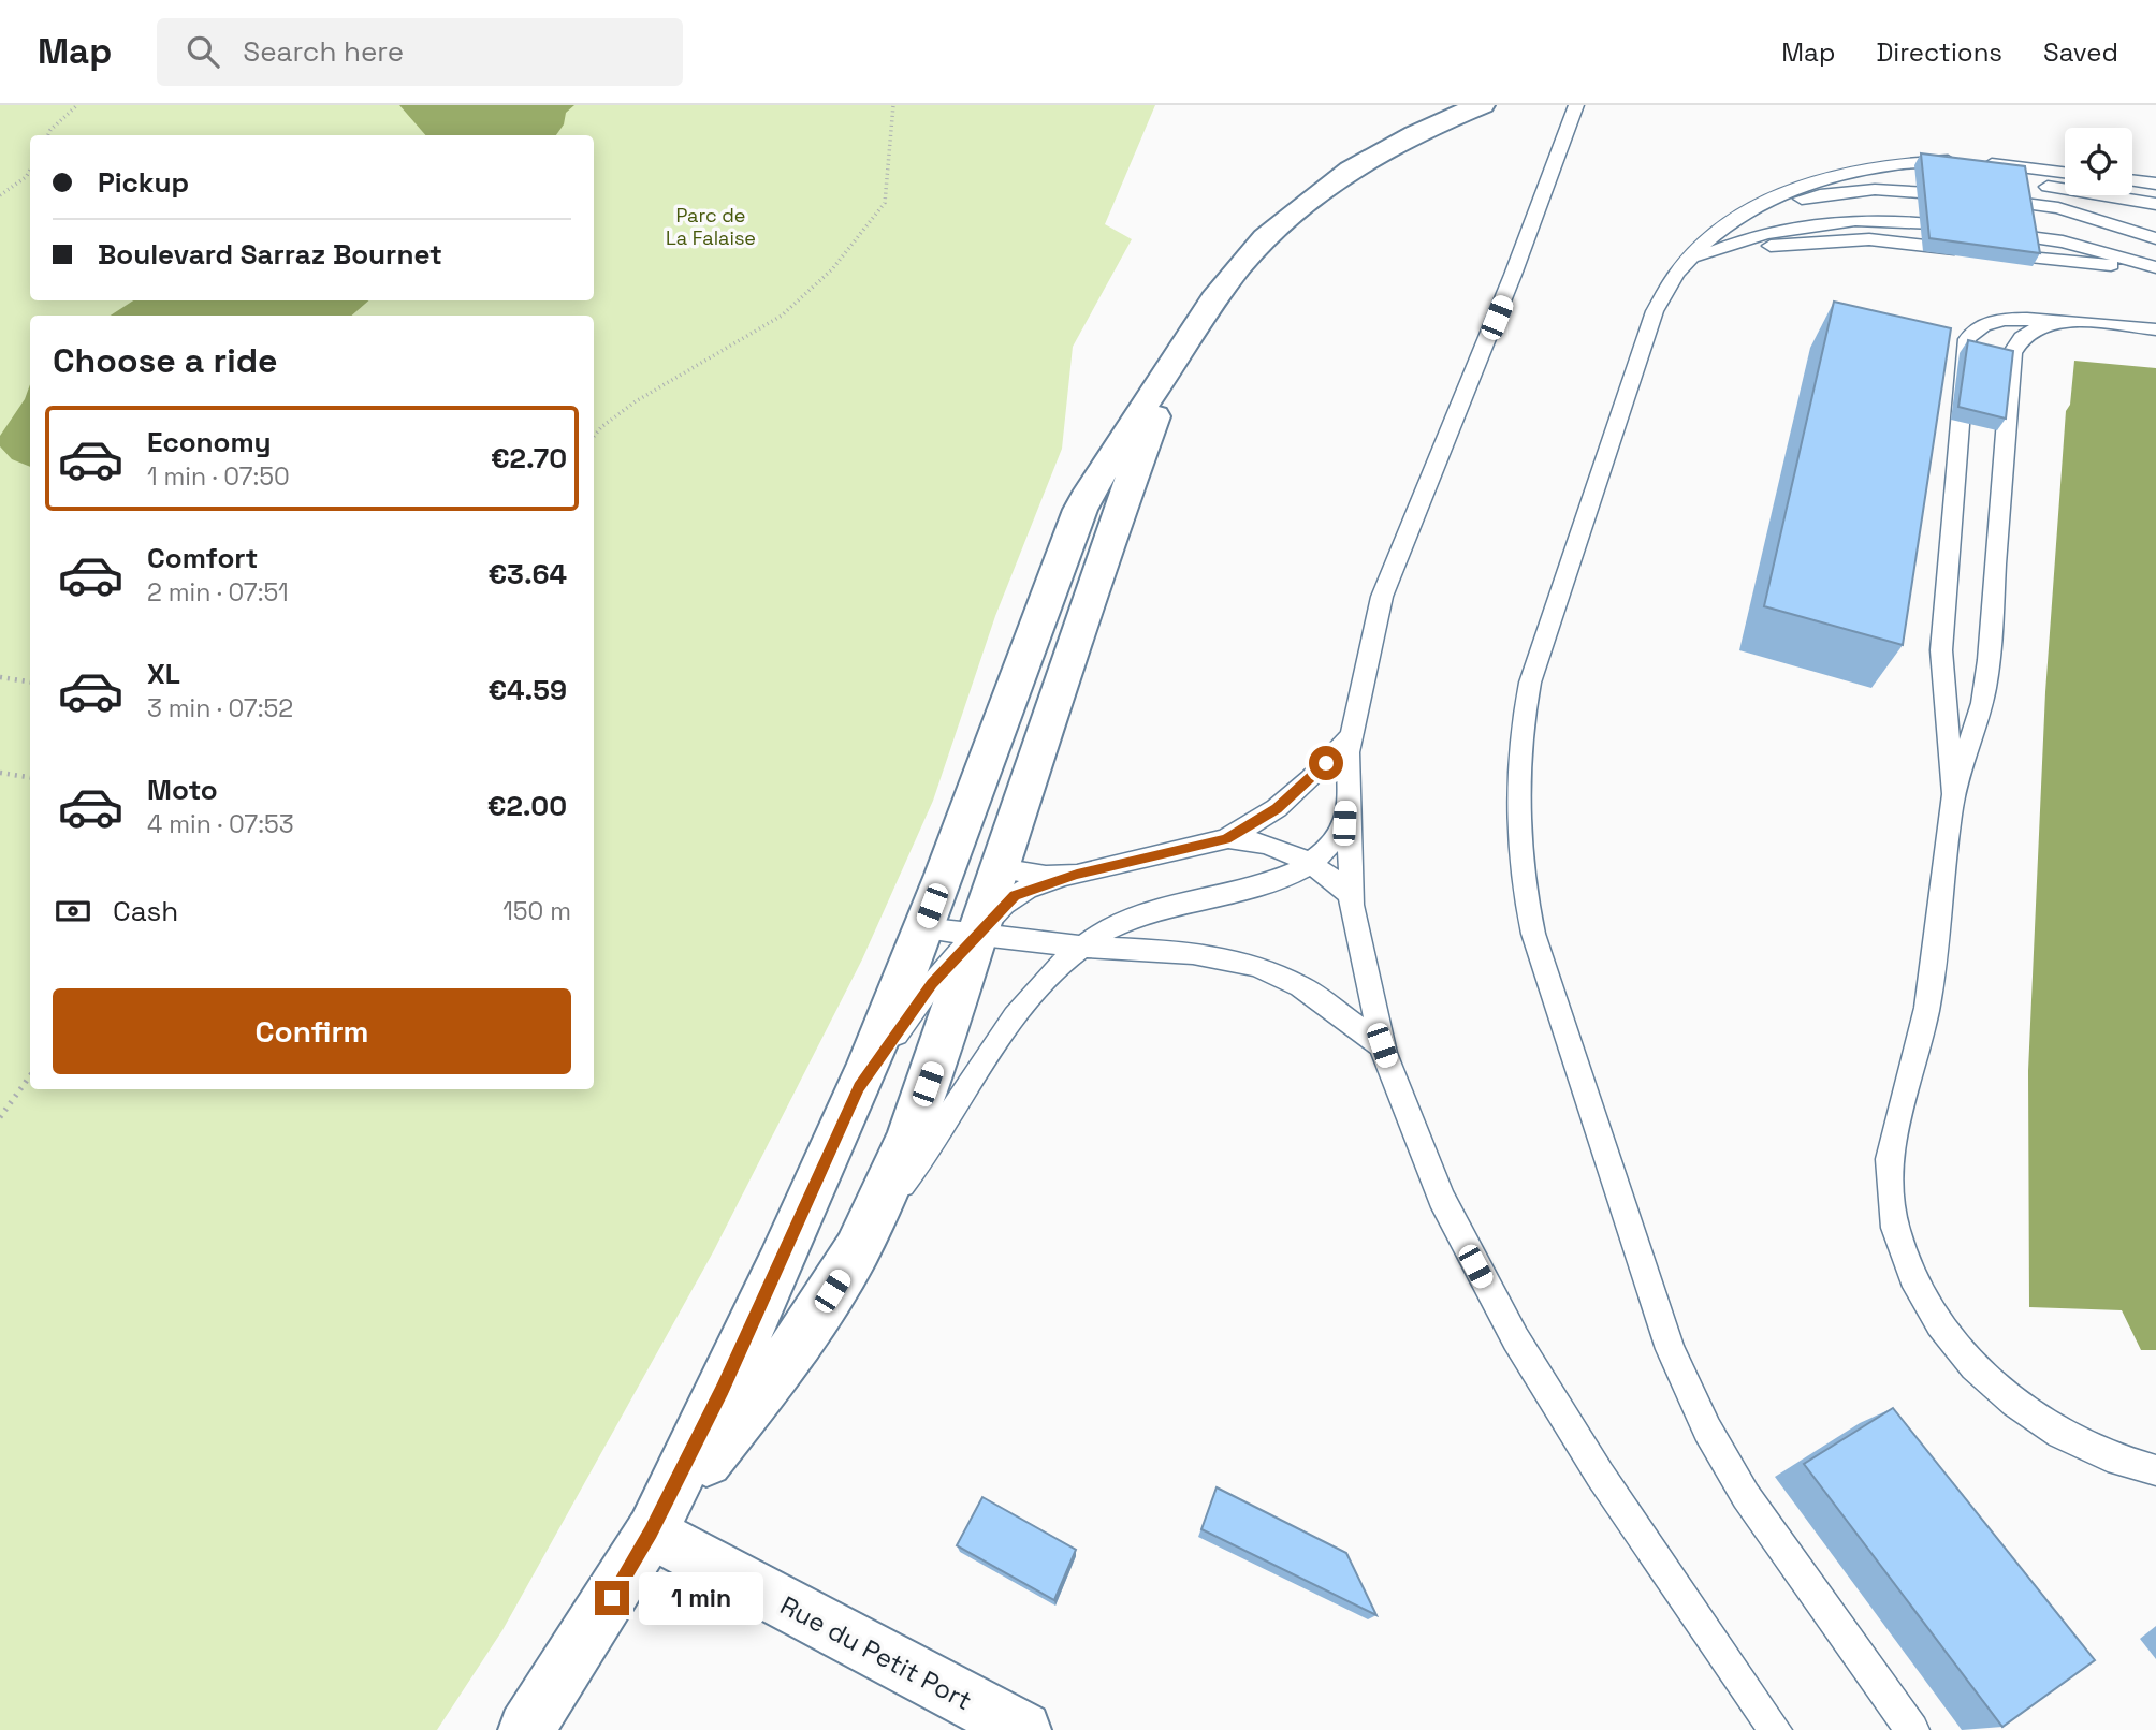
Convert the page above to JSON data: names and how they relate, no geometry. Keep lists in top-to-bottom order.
{
  "streets": {
    "street": ["Rue du Petit Port"]
  },
  "parks": ["Parc de La Falaise"],
  "page": {
    "header": "Map",
    "search": "Search here",
    "nav": ["Map", "Directions", "Saved"],
    "banner": ["Pickup", "Boulevard Sarraz Bournet"],
    "heading": "Choose a ride",
    "list": [
      {
        "name": "Economy",
        "note": "1 min · 07:50",
        "value": "€2.70"
      },
      {
        "name": "Comfort",
        "note": "2 min · 07:51",
        "value": "€3.64"
      },
      {
        "name": "XL",
        "note": "3 min · 07:52",
        "value": "€4.59"
      },
      {
        "name": "Moto",
        "note": "4 min · 07:53",
        "value": "€2.00"
      }
    ],
    "pay": ["Cash", "150 m"],
    "buttons": "Confirm",
    "bubble": "1 min"
  }
}
